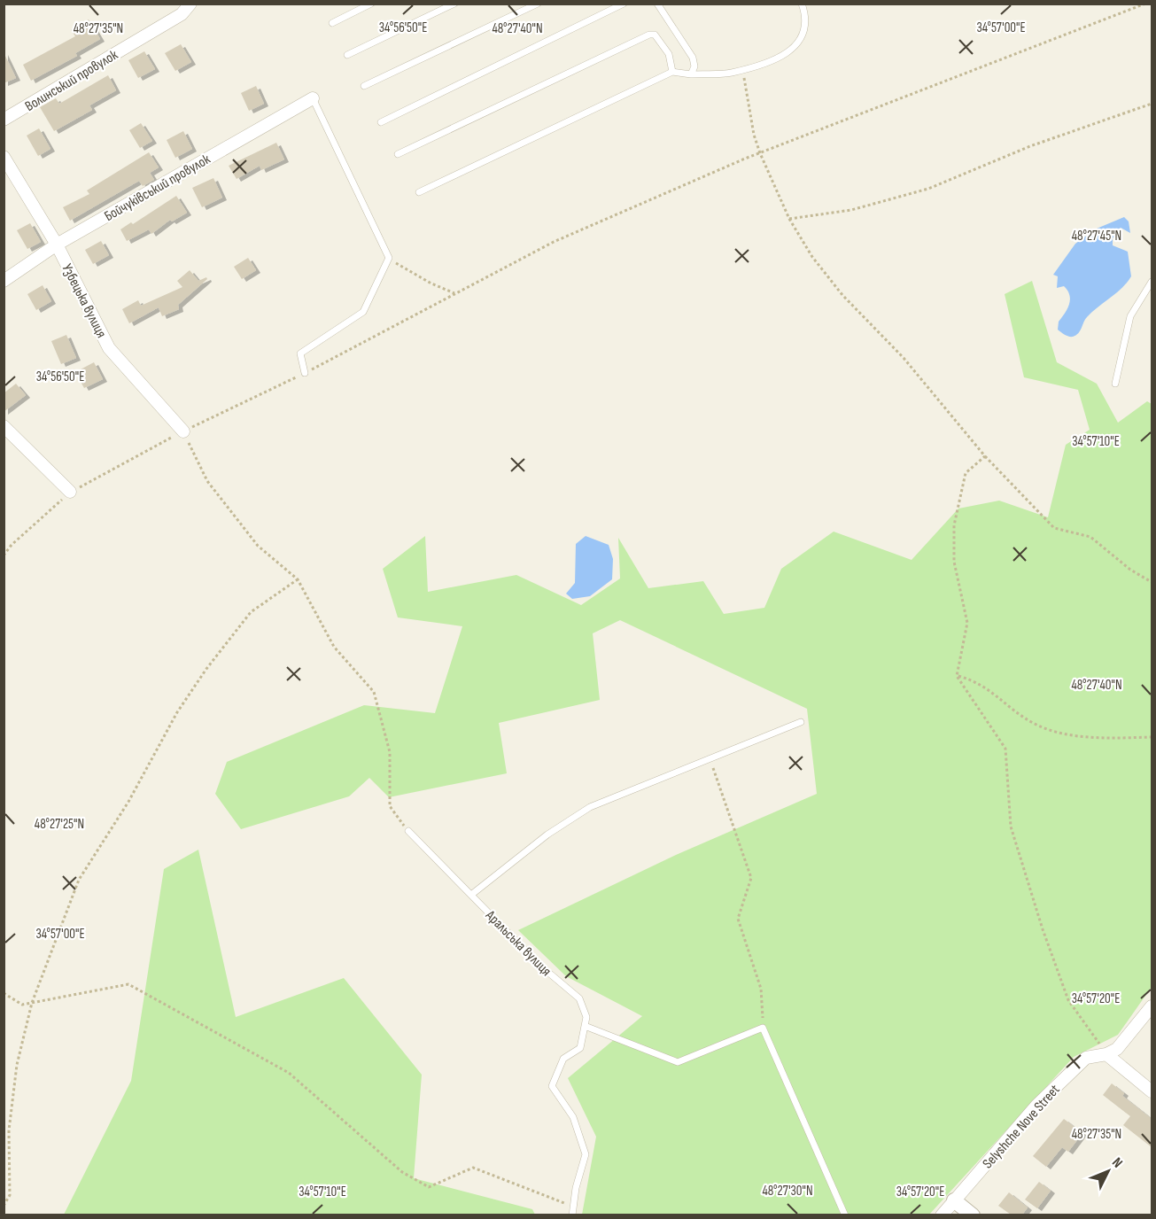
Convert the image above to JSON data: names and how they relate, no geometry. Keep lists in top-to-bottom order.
{
  "streets": {
    "street": [
      "Волинський провулок",
      "Бойчуківський провулок",
      "Узбецька вулиця",
      "Selyshche Nove Street"
    ],
    "lane": ["Аральська вулиця"]
  },
  "crossings": [
    ["Бойчуківський провулок", "Узбецька вулиця"]
  ],
  "north": "top right",
  "coordinates": [
    "34°56'50\"E",
    "34°57'00\"E",
    "48°27'35\"N",
    "48°27'40\"N",
    "48°27'45\"N",
    "34°57'10\"E",
    "48°27'25\"N",
    "34°57'20\"E",
    "48°27'30\"N"
  ]
}
